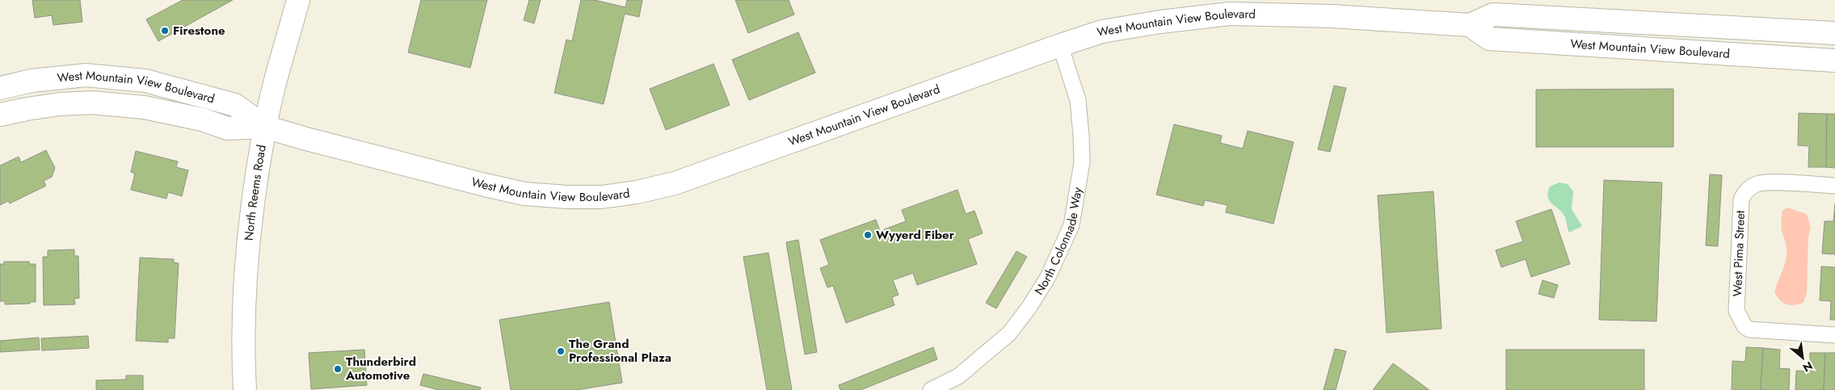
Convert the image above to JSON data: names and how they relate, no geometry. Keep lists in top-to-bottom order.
{
  "streets": {
    "street": [
      "West Mountain View Boulevard",
      "North Reems Road",
      "North Colonnade Way",
      "West Pima Street"
    ]
  },
  "crossings": [
    ["West Mountain View Boulevard", "North Reems Road"],
    ["West Mountain View Boulevard", "North Colonnade Way"]
  ],
  "places": [
    "Firestone",
    "Wyyerd Fiber",
    "The Grand Professional Plaza",
    "Thunderbird Automotive"
  ],
  "north": "bottom right"
}
